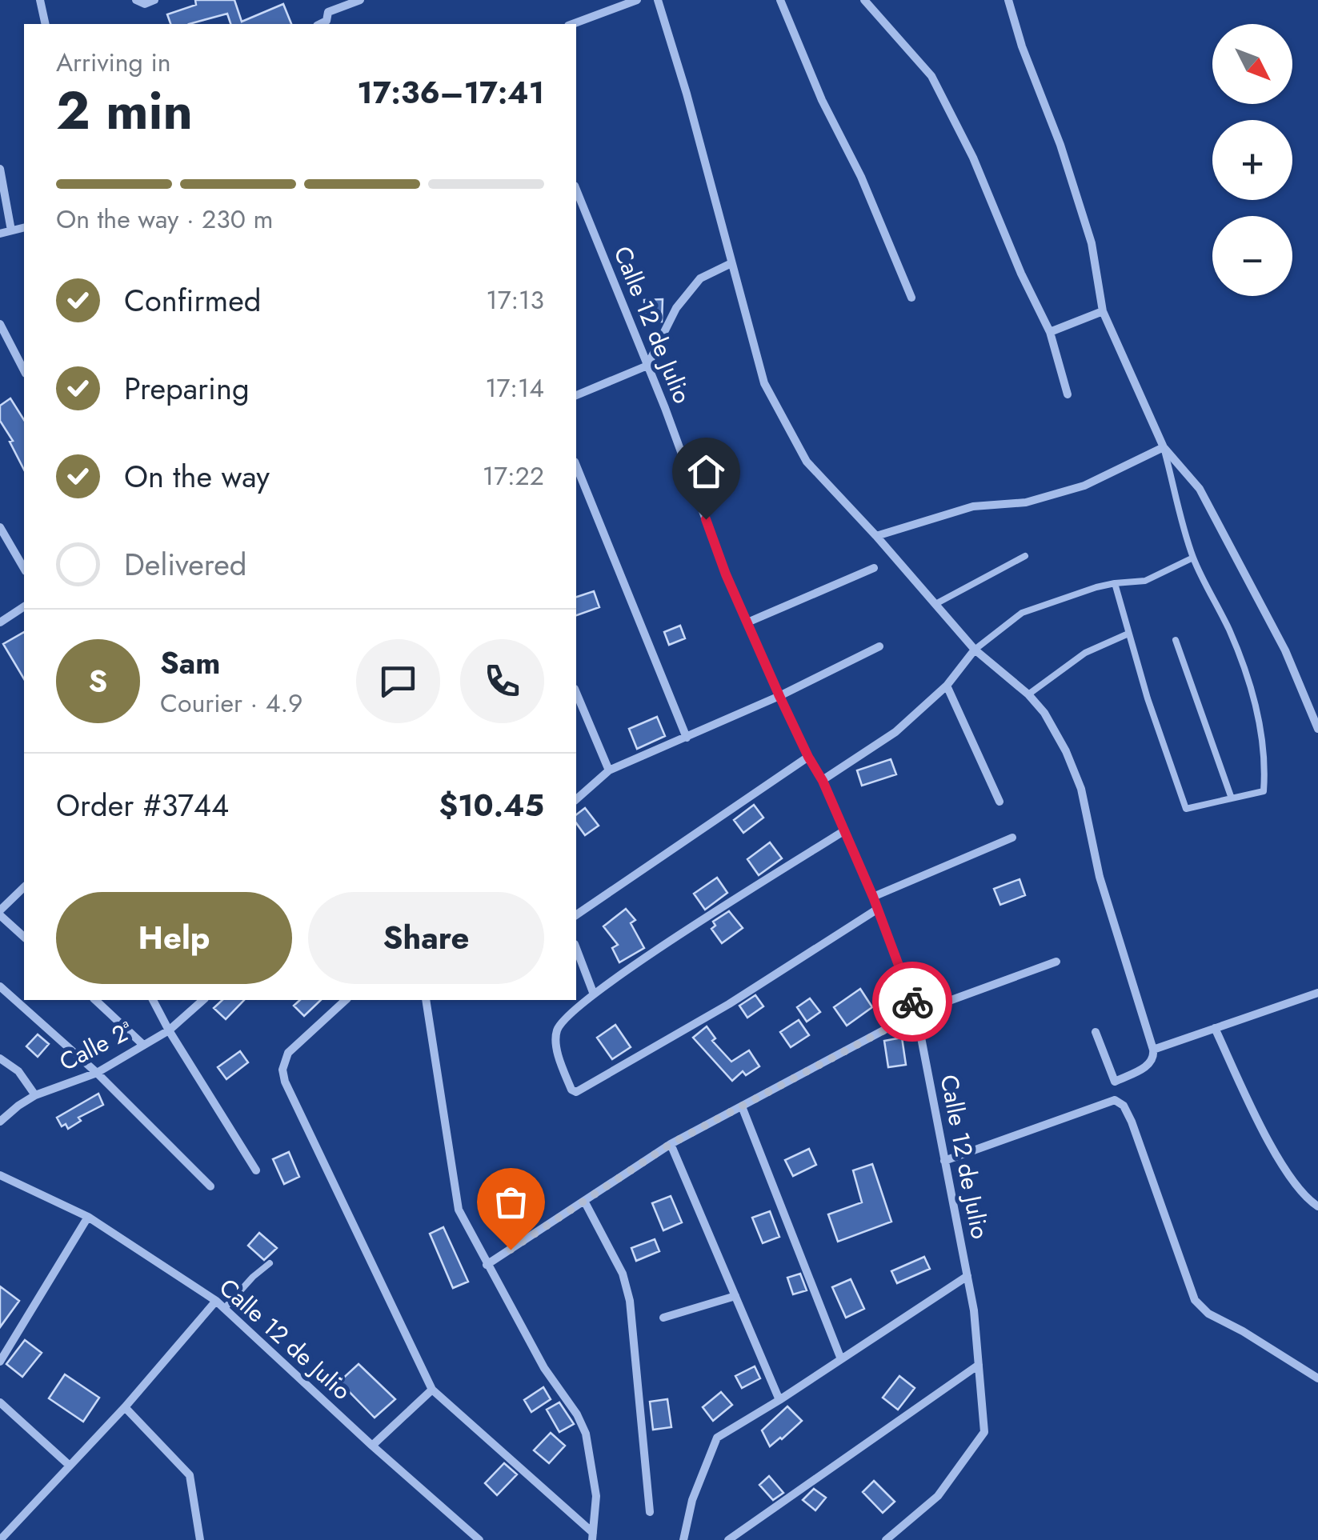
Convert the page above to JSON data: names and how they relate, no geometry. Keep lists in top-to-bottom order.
{
  "streets": {
    "street": ["Calle 12 de Julio", "Calle 2ª"]
  },
  "north": "bottom right",
  "page": {
    "map_buttons": ["+", "−"],
    "heading": ["2 min", "Arriving in", "17:36–17:41"],
    "panel": [
      "Sam",
      "Courier · 4.9",
      "Order #3744",
      "$10.45"
    ],
    "bar": "On the way · 230 m",
    "list": [
      ["Confirmed", "17:13"],
      ["Preparing", "17:14"],
      ["On the way", "17:22"],
      "Delivered"
    ],
    "round": "S",
    "buttons": ["Help", "Share"]
  }
}
